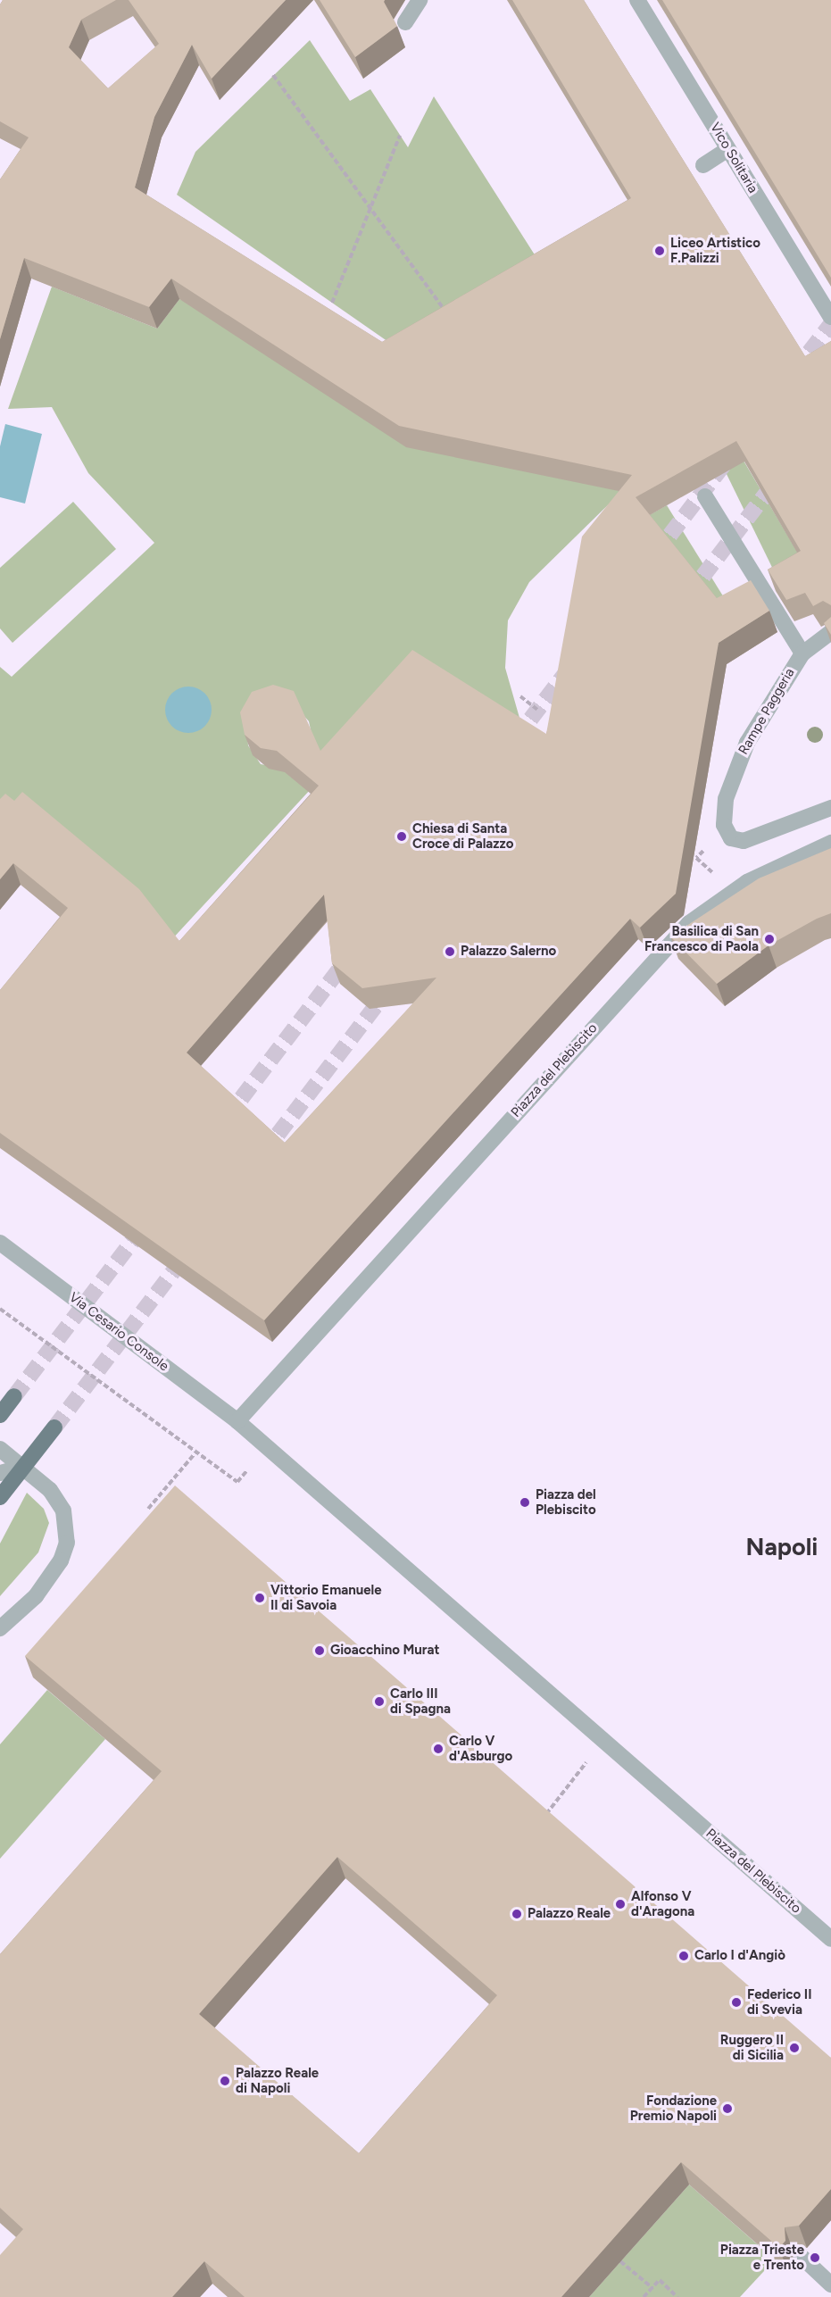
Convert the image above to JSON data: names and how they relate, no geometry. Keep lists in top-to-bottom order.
{
  "streets": {
    "street": [
      "Vico Solitaria",
      "Rampe Paggeria",
      "Piazza del Plebiscito",
      "Via Cesario Console"
    ]
  },
  "crossings": [
    ["Piazza del Plebiscito", "Via Cesario Console"]
  ],
  "districts": ["Napoli"],
  "places": [
    "Liceo Artistico F.Palizzi",
    "Chiesa di Santa Croce di Palazzo",
    "Basilica di San Francesco di Paola",
    "Palazzo Salerno",
    "Piazza del Plebiscito",
    "Vittorio Emanuele II di Savoia",
    "Gioacchino Murat",
    "Carlo III di Spagna",
    "Carlo V d'Asburgo",
    "Alfonso V d'Aragona",
    "Palazzo Reale",
    "Carlo I d'Angiò",
    "Federico II di Svevia",
    "Ruggero II di Sicilia",
    "Palazzo Reale di Napoli",
    "Fondazione Premio Napoli",
    "Piazza Trieste e Trento"
  ]
}
